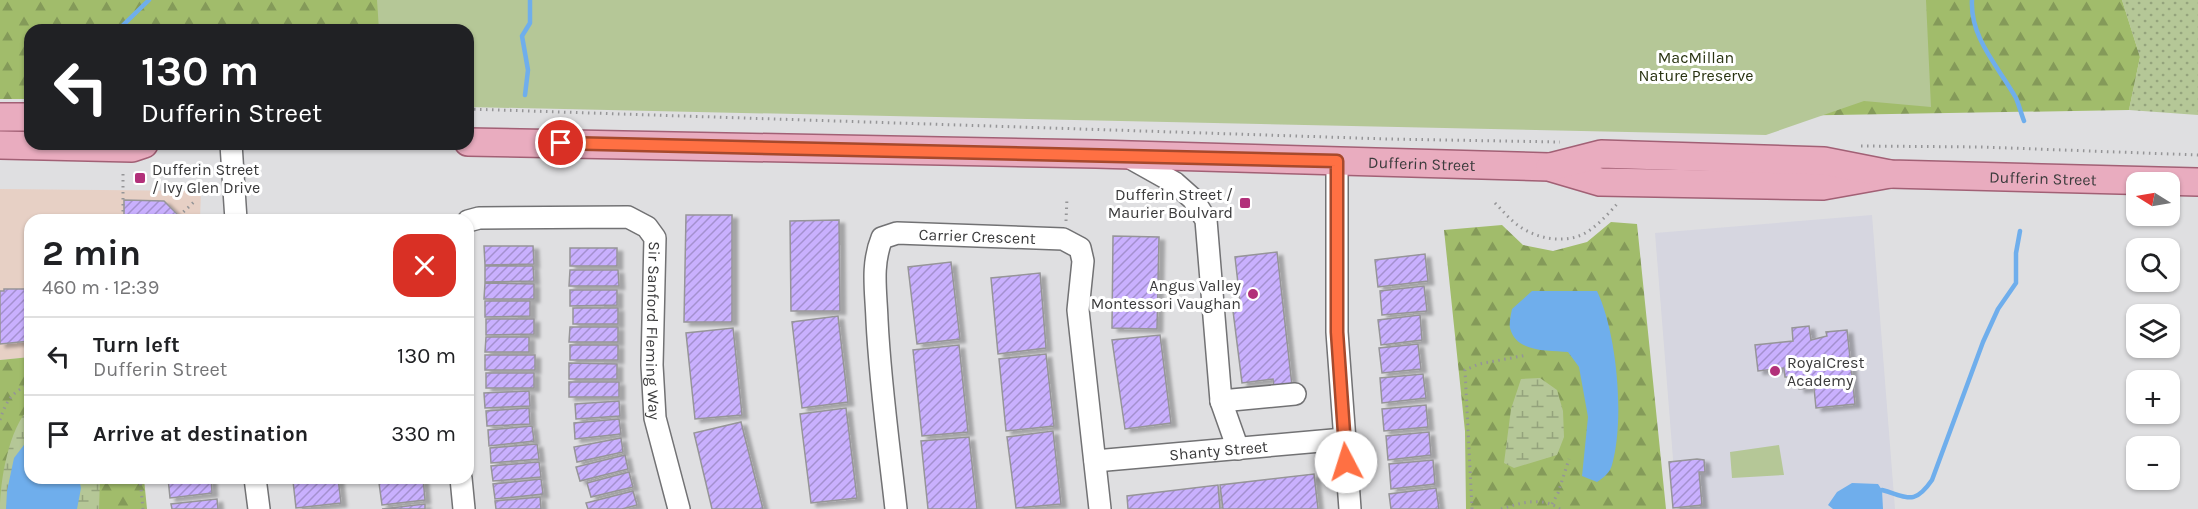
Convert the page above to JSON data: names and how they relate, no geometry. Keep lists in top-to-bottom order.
{
  "streets": {
    "main road": ["Dufferin Street"],
    "street": ["Carrier Crescent", "Sir Sanford Fleming Way", "Shanty Street"]
  },
  "crossings": [
    ["Carrier Crescent", "Shanty Street"]
  ],
  "parks": ["MacMillan Nature Preserve"],
  "places": {
    "transit": ["Dufferin Street / Ivy Glen Drive", "Dufferin Street / Maurier Boulvard"],
    "other": ["Angus Valley Montessori Vaughan", "RoyalCrest Academy"]
  },
  "north": "left",
  "page": {
    "turn": ["130 m", "Dufferin Street"],
    "map_buttons": ["+", "−"],
    "heading": ["2 min", "460 m · 12:39"],
    "list": [
      {
        "name": "Turn left",
        "note": "Dufferin Street",
        "value": "130 m"
      },
      {
        "name": "Arrive at destination",
        "value": "330 m"
      }
    ]
  }
}
